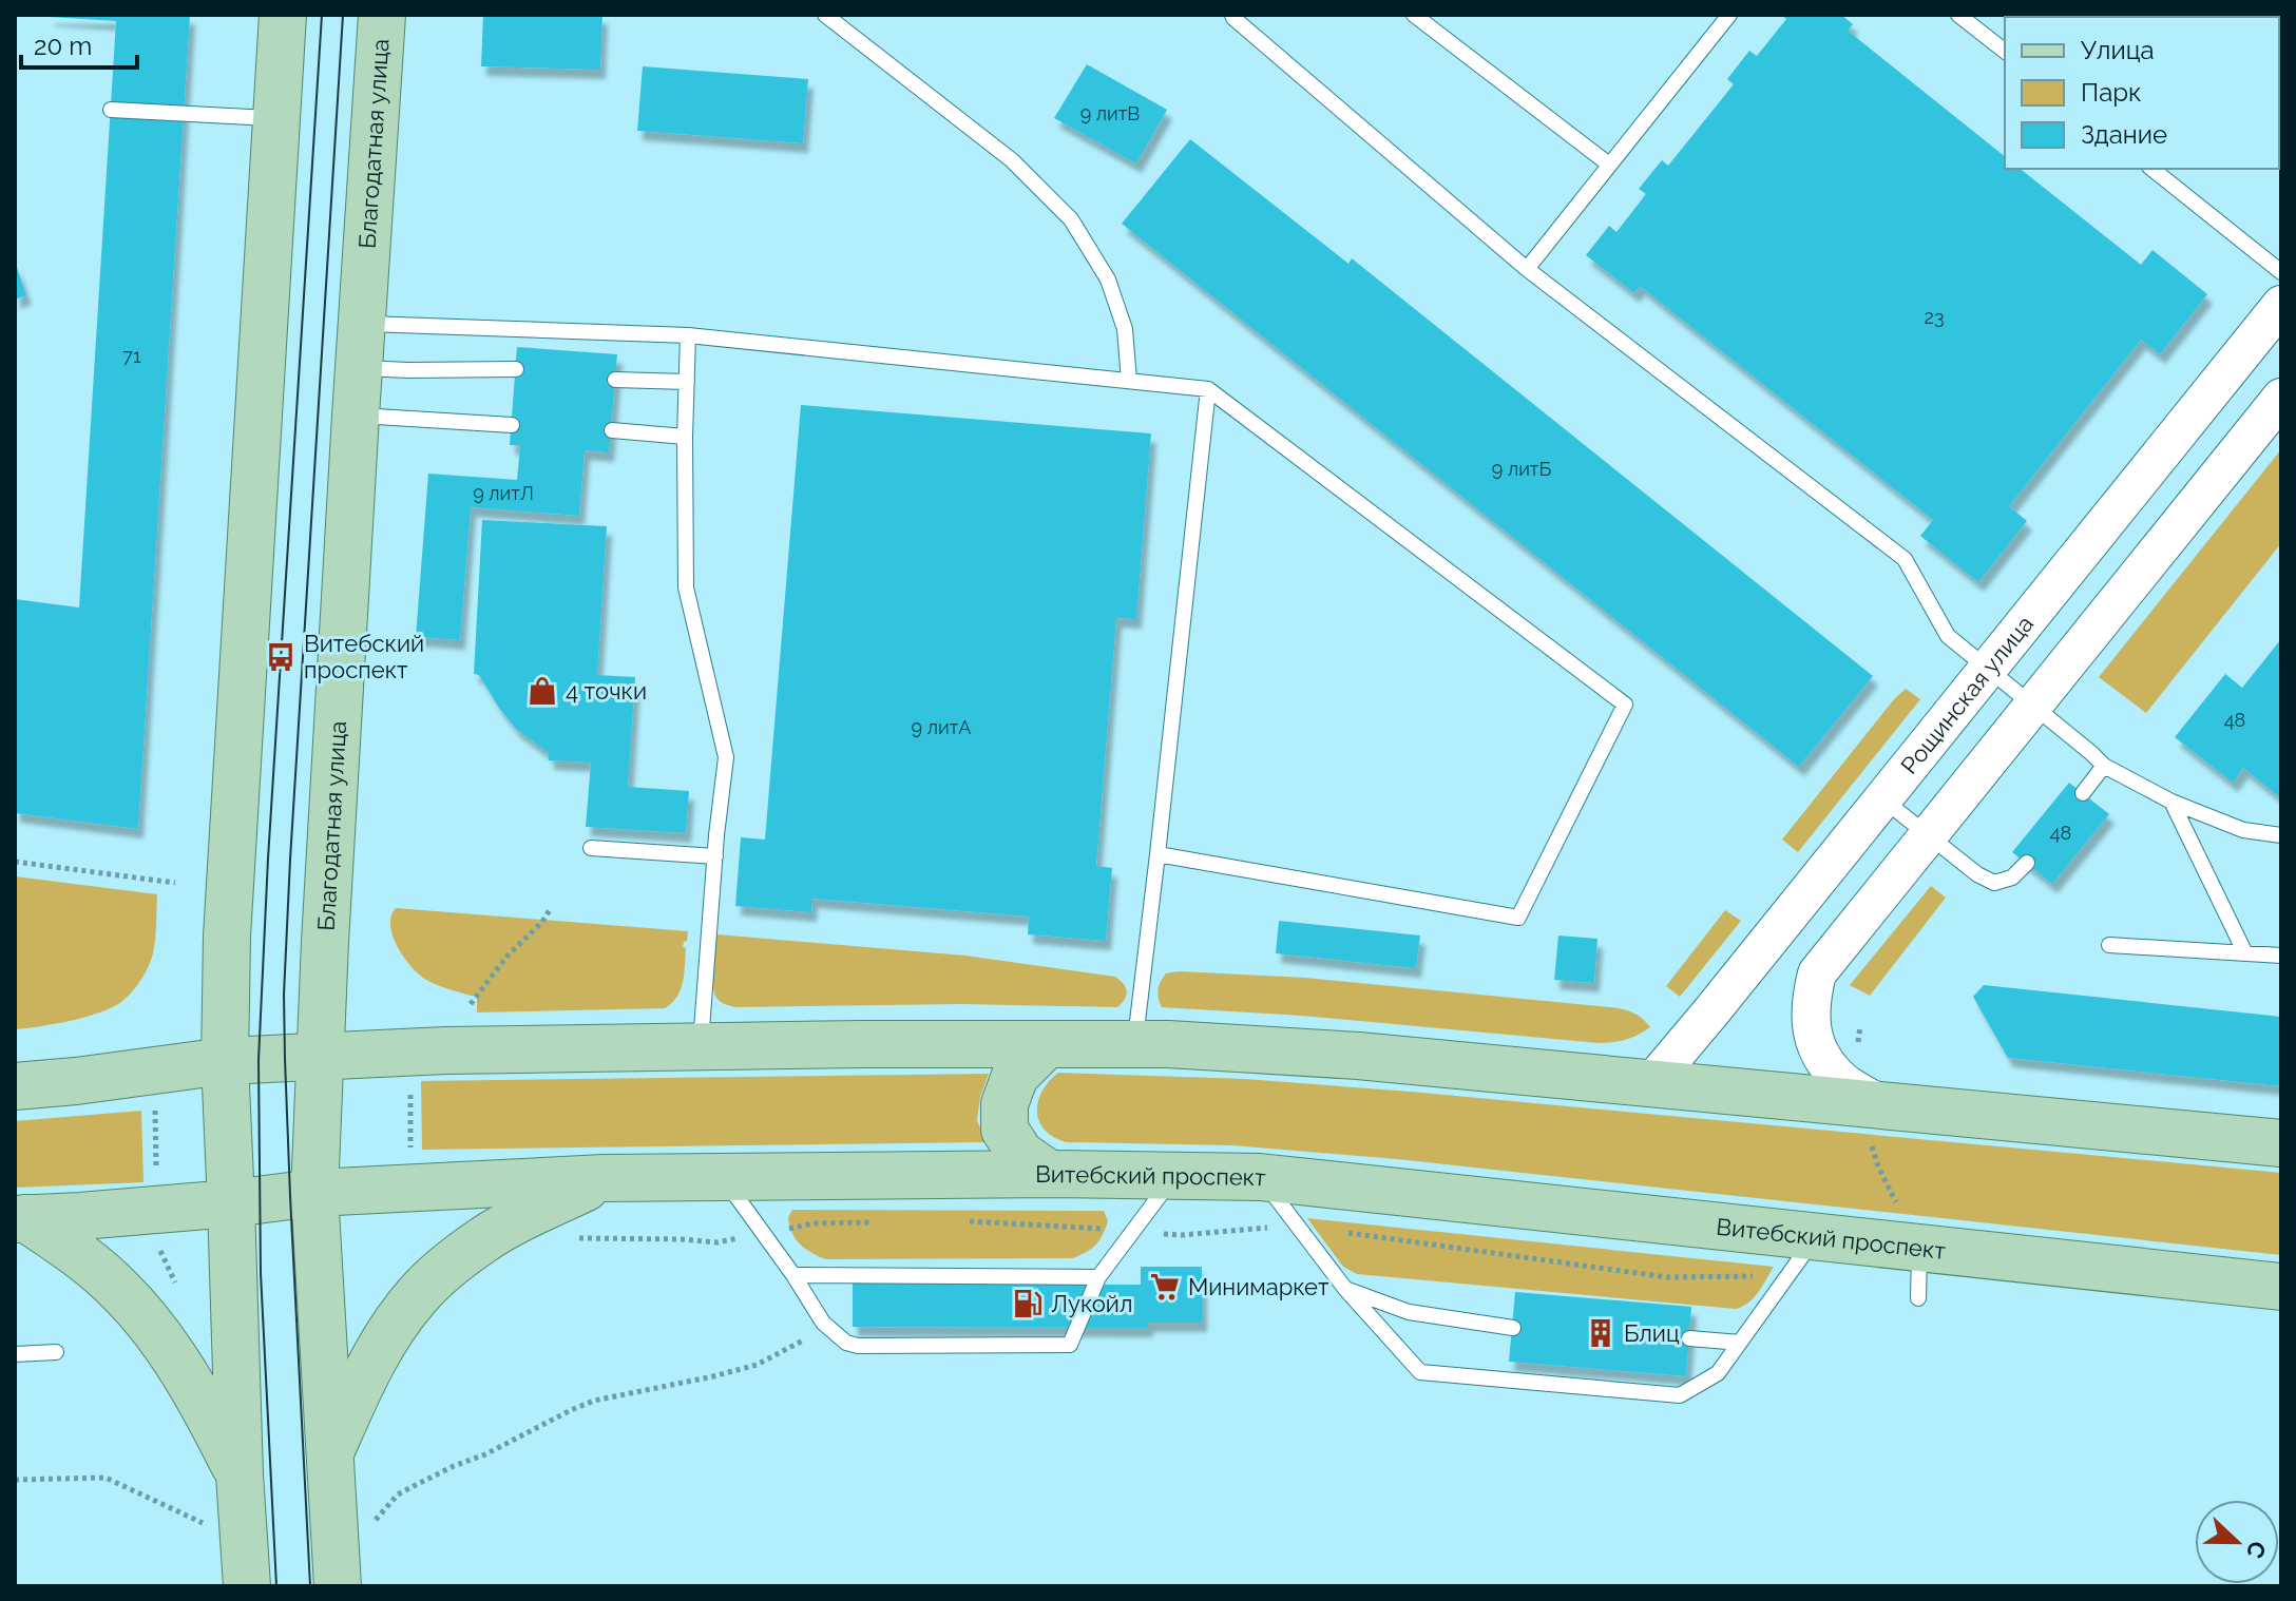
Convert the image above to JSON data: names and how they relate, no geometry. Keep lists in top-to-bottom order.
{
  "streets": {
    "main road": ["Благодатная улица", "Витебский проспект"],
    "street": ["Рощинская улица"]
  },
  "crossings": [
    ["Благодатная улица", "Витебский проспект"]
  ],
  "places": {
    "bus stop": ["Витебский проспект"],
    "shop": ["4 точки"],
    "supermarket": ["Минимаркет"],
    "fuel station": ["Лукойл"],
    "building": ["Блиц"]
  },
  "house_numbers": [
    "9 литВ",
    "23",
    "71",
    "9 литБ",
    "9 литЛ",
    "48",
    "9 литА",
    "48"
  ],
  "legend": ["Улица", "Парк", "Здание"],
  "scale_bar": "20 m",
  "north": "right"
}
